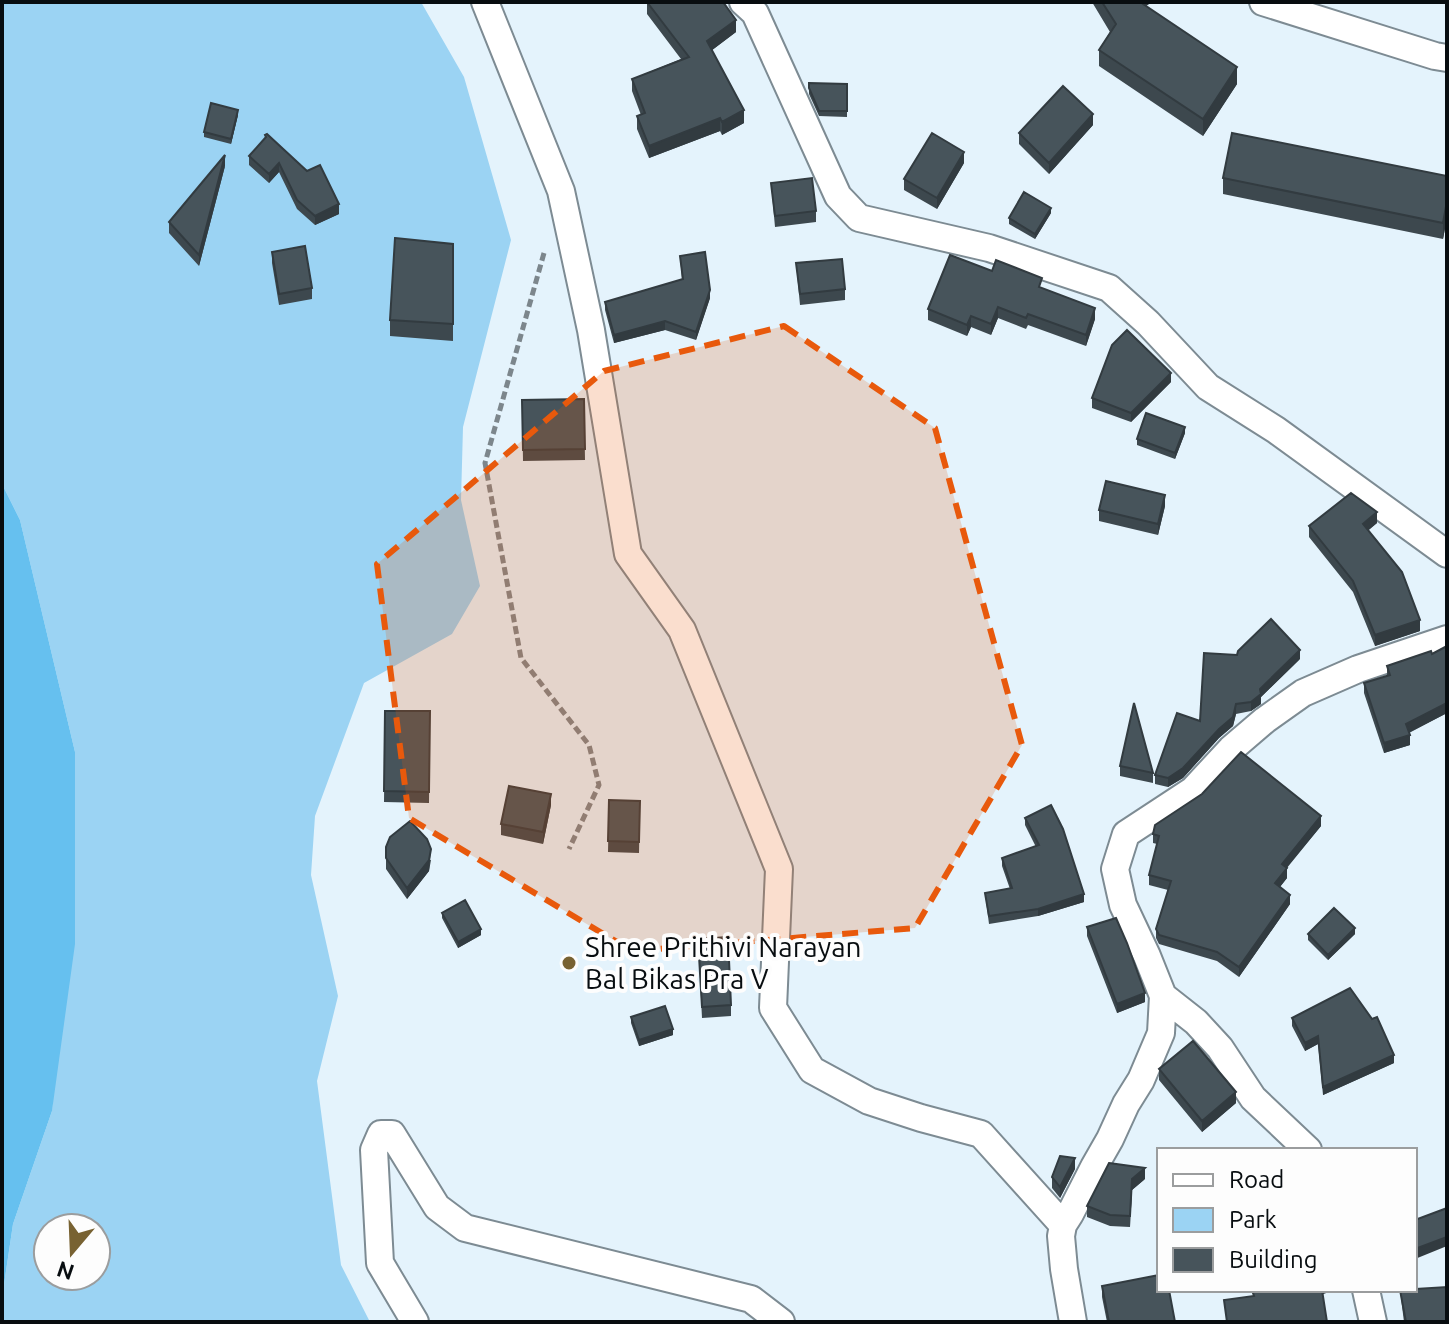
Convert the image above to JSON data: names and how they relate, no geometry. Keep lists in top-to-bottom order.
{
  "places": ["Shree Prithivi Narayan Bal Bikas Pra V"],
  "legend": ["Road", "Park", "Building"],
  "north": "bottom"
}
